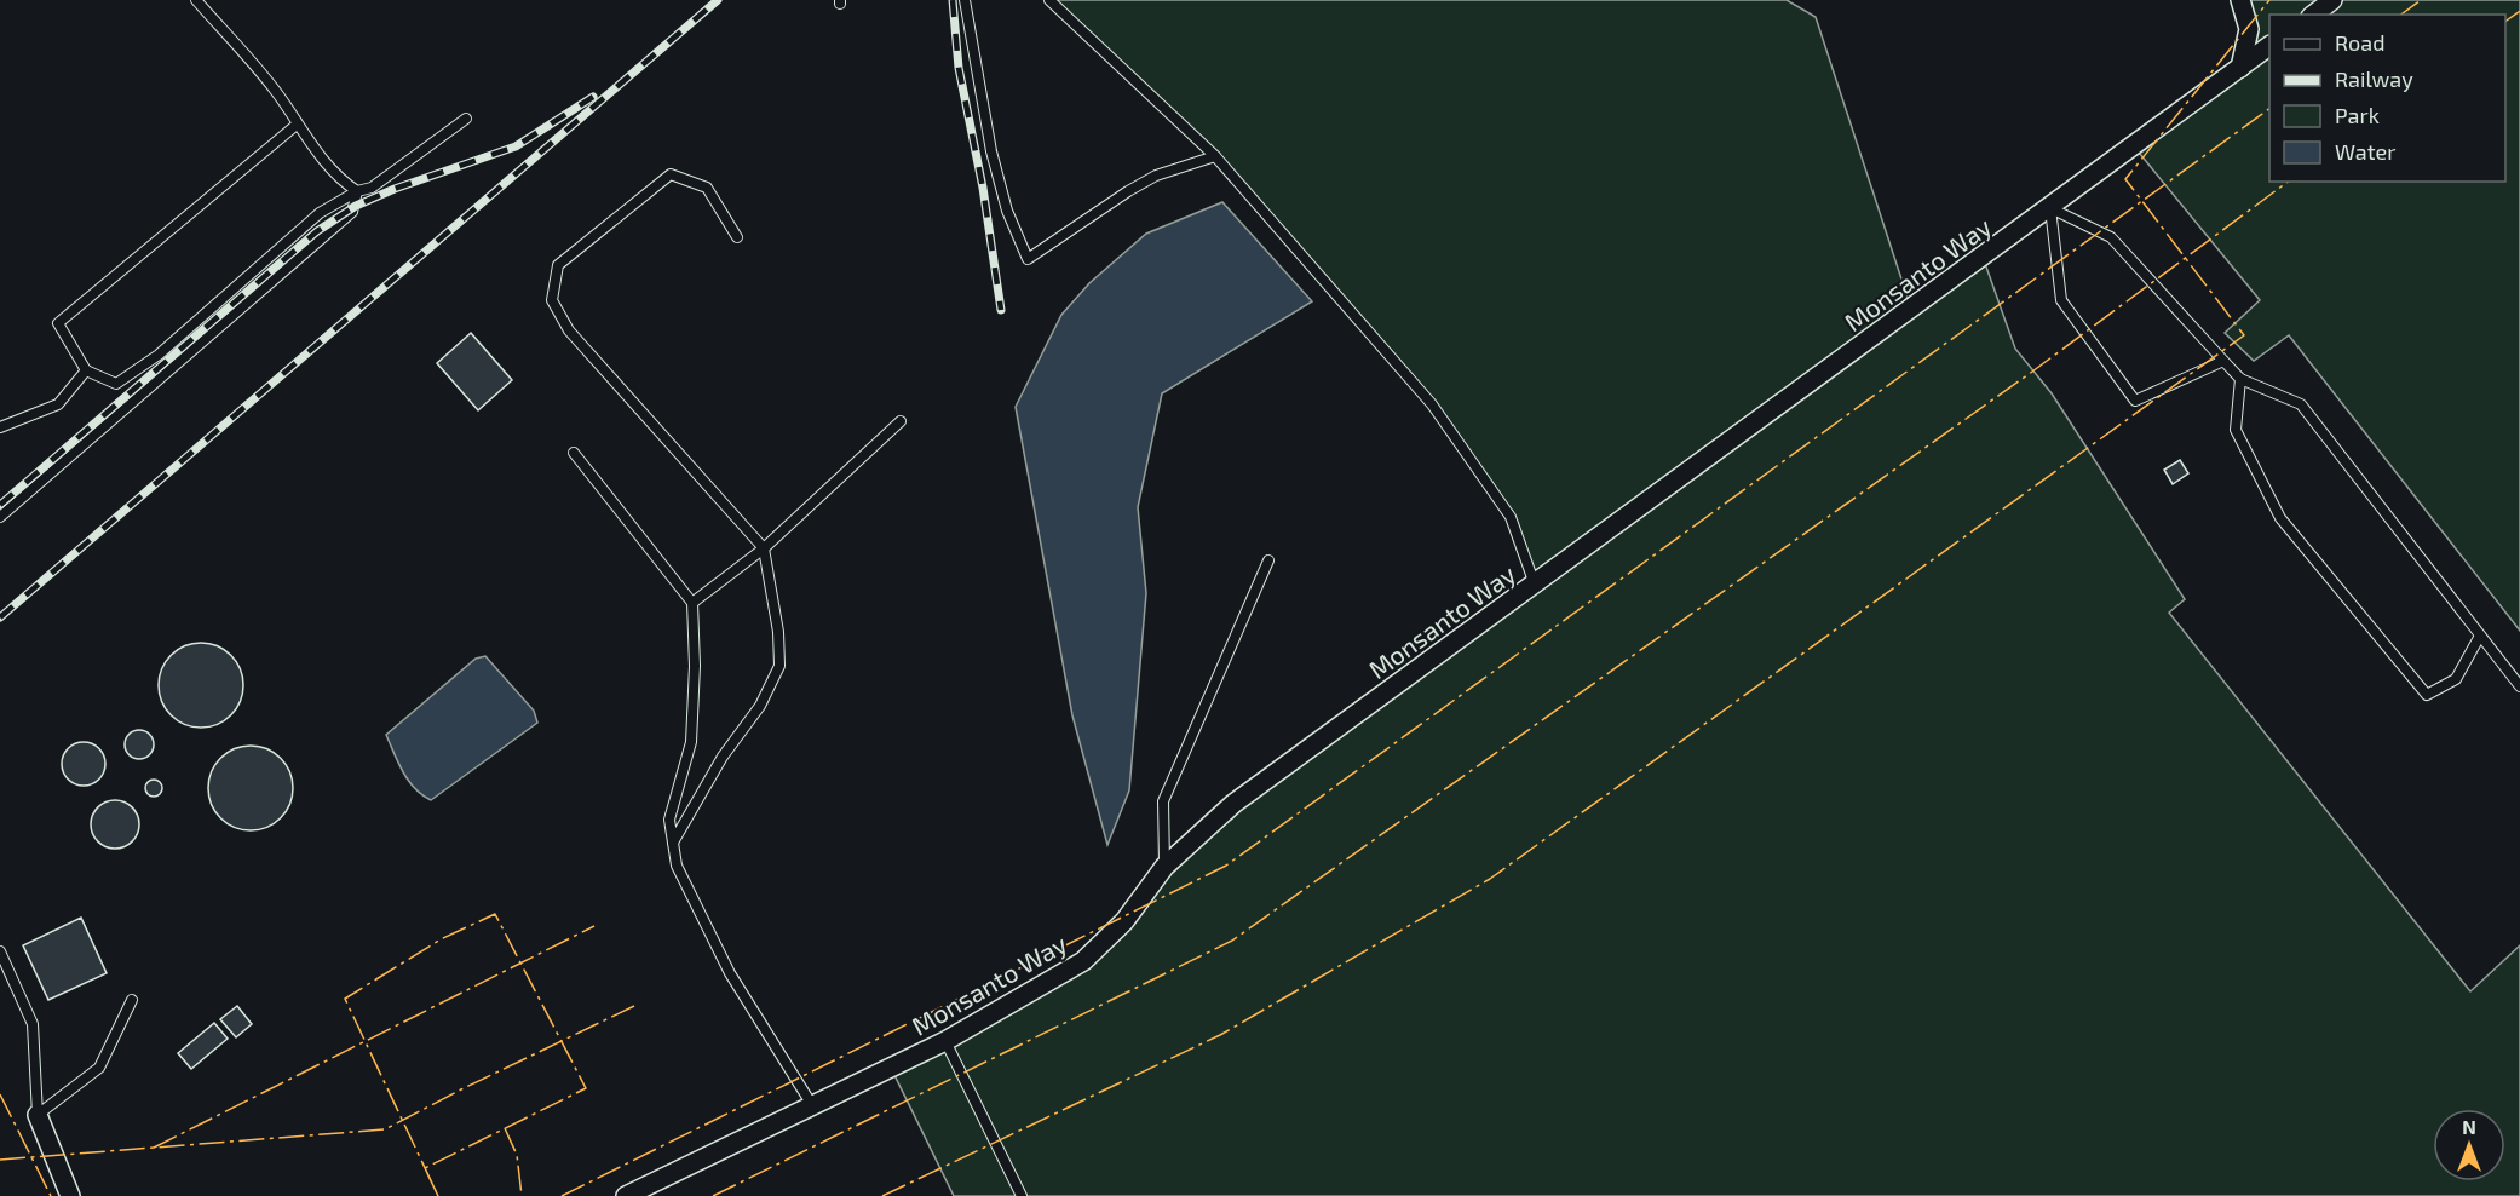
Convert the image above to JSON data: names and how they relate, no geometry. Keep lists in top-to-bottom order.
{
  "streets": {
    "street": ["Monsanto Way"]
  },
  "legend": [
    "Road",
    "Railway",
    "Park",
    "Water"
  ],
  "north": "top"
}
